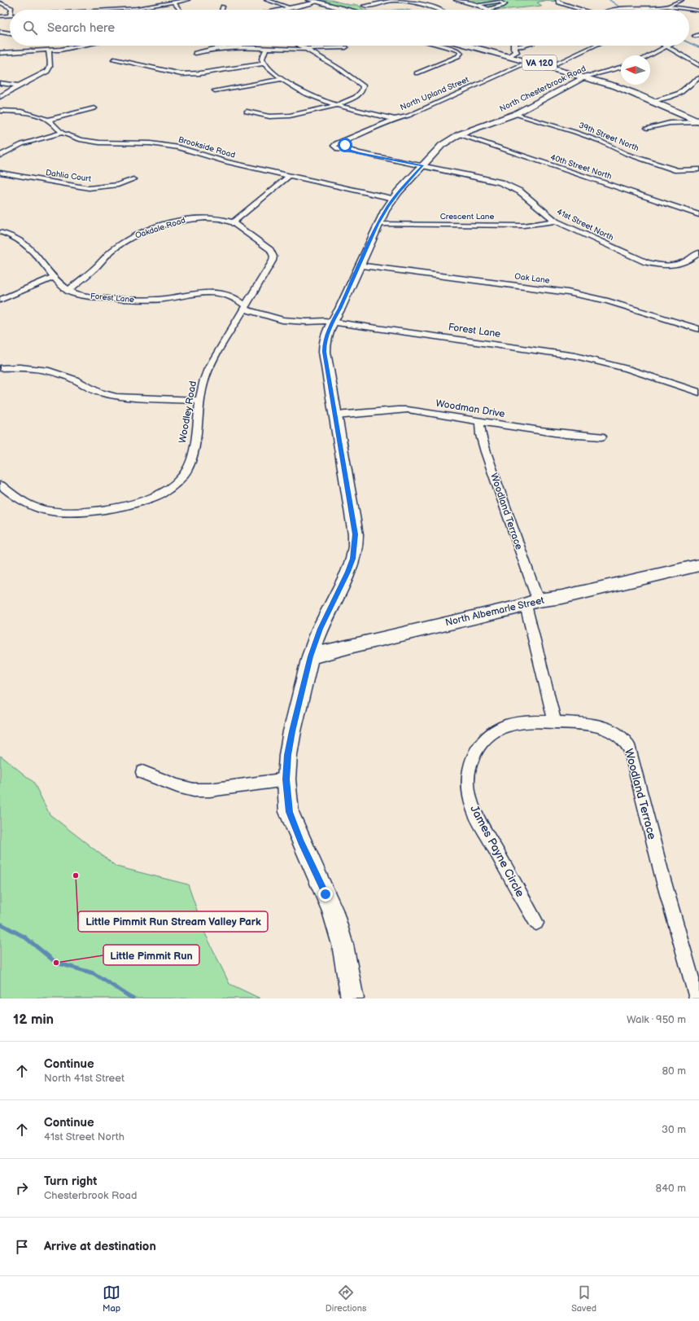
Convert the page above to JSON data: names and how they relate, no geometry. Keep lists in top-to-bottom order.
{
  "streets": {
    "main road": ["VA 120"],
    "street": [
      "North Chesterbrook Road",
      "North Upland Street",
      "39th Street North",
      "Brookside Road",
      "40th Street North",
      "Dahlia Court",
      "Crescent Lane",
      "41st Street North",
      "Oakdale Road",
      "Oak Lane",
      "Forest Lane",
      "Woodman Drive",
      "Woodley Road",
      "Woodland Terrace",
      "North Albemarle Street",
      "James Payne Circle"
    ]
  },
  "crossings": [
    ["VA 120", "North Chesterbrook Road"],
    ["VA 120", "North Upland Street"],
    ["North Chesterbrook Road", "39th Street North"],
    ["North Chesterbrook Road", "Brookside Road"],
    ["North Chesterbrook Road", "40th Street North"],
    ["North Chesterbrook Road", "Crescent Lane"],
    ["North Chesterbrook Road", "41st Street North"],
    ["North Chesterbrook Road", "Oak Lane"],
    ["North Chesterbrook Road", "Forest Lane"],
    ["North Chesterbrook Road", "Woodman Drive"],
    ["North Chesterbrook Road", "North Albemarle Street"],
    ["North Upland Street", "41st Street North"],
    ["Crescent Lane", "41st Street North"],
    ["Oakdale Road", "Forest Lane"],
    ["Oakdale Road", "Woodley Road"],
    ["Forest Lane", "Woodley Road"],
    ["Woodman Drive", "Woodland Terrace"],
    ["Woodland Terrace", "North Albemarle Street"],
    ["Woodland Terrace", "James Payne Circle"]
  ],
  "places": ["Little Pimmit Run Stream Valley Park", "Little Pimmit Run"],
  "north": "left",
  "page": {
    "search": "Search here",
    "heading": ["12 min", "Walk · 950 m"],
    "list": [
      ["Continue", "North 41st Street", "80 m"],
      ["Continue", "41st Street North", "30 m"],
      ["Turn right", "Chesterbrook Road", "840 m"],
      "Arrive at destination"
    ],
    "nav": ["Map", "Directions", "Saved"]
  }
}
